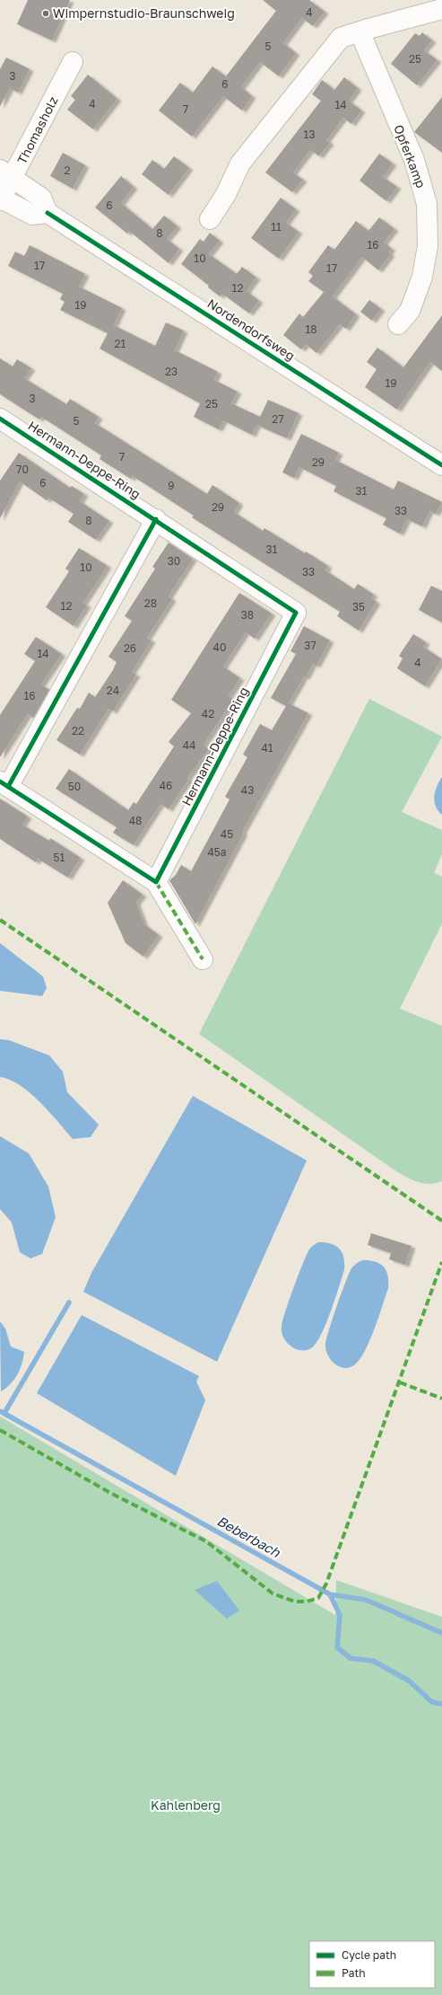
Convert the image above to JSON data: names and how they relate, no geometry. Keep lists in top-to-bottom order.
{
  "streets": {
    "street": [
      "Thomasholz",
      "Opferkamp",
      "Nordendorfsweg",
      "Hermann-Deppe-Ring"
    ]
  },
  "water": ["Beberbach"],
  "parks": ["Kahlenberg"],
  "places": ["Wimpernstudio-Braunschweig"],
  "house_numbers": [
    "4",
    "5",
    "25",
    "3",
    "6",
    "4",
    "14",
    "7",
    "13",
    "2",
    "6",
    "11",
    "8",
    "16",
    "10",
    "17",
    "17",
    "12",
    "19",
    "18",
    "21",
    "23",
    "19",
    "3",
    "25",
    "27",
    "5",
    "7",
    "29",
    "70",
    "6",
    "9",
    "31",
    "29",
    "33",
    "8",
    "31",
    "30",
    "10",
    "33",
    "28",
    "12",
    "35",
    "38",
    "37",
    "40",
    "26",
    "14",
    "4",
    "24",
    "16",
    "42",
    "22",
    "44",
    "41",
    "46",
    "50",
    "43",
    "48",
    "45",
    "45a",
    "51"
  ],
  "legend": ["Cycle path", "Path"]
}
